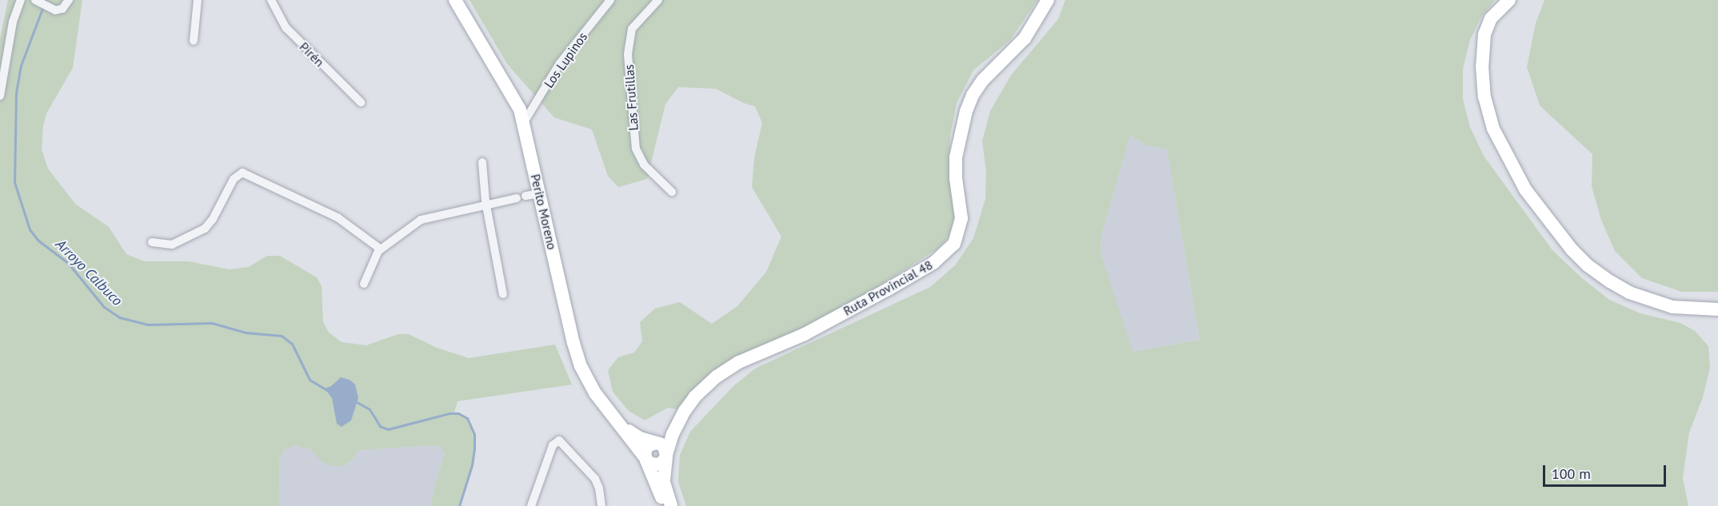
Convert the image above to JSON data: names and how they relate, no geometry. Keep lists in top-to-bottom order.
{
  "streets": {
    "main road": ["Perito Moreno", "Ruta Provincial 48"],
    "street": ["Pirén", "Los Lupinos", "Las Frutillas"]
  },
  "crossings": [
    ["Los Lupinos", "Perito Moreno"],
    ["Perito Moreno", "Ruta Provincial 48"]
  ],
  "water": ["Arroyo Calbuco"],
  "scale_bar": "100 m"
}
